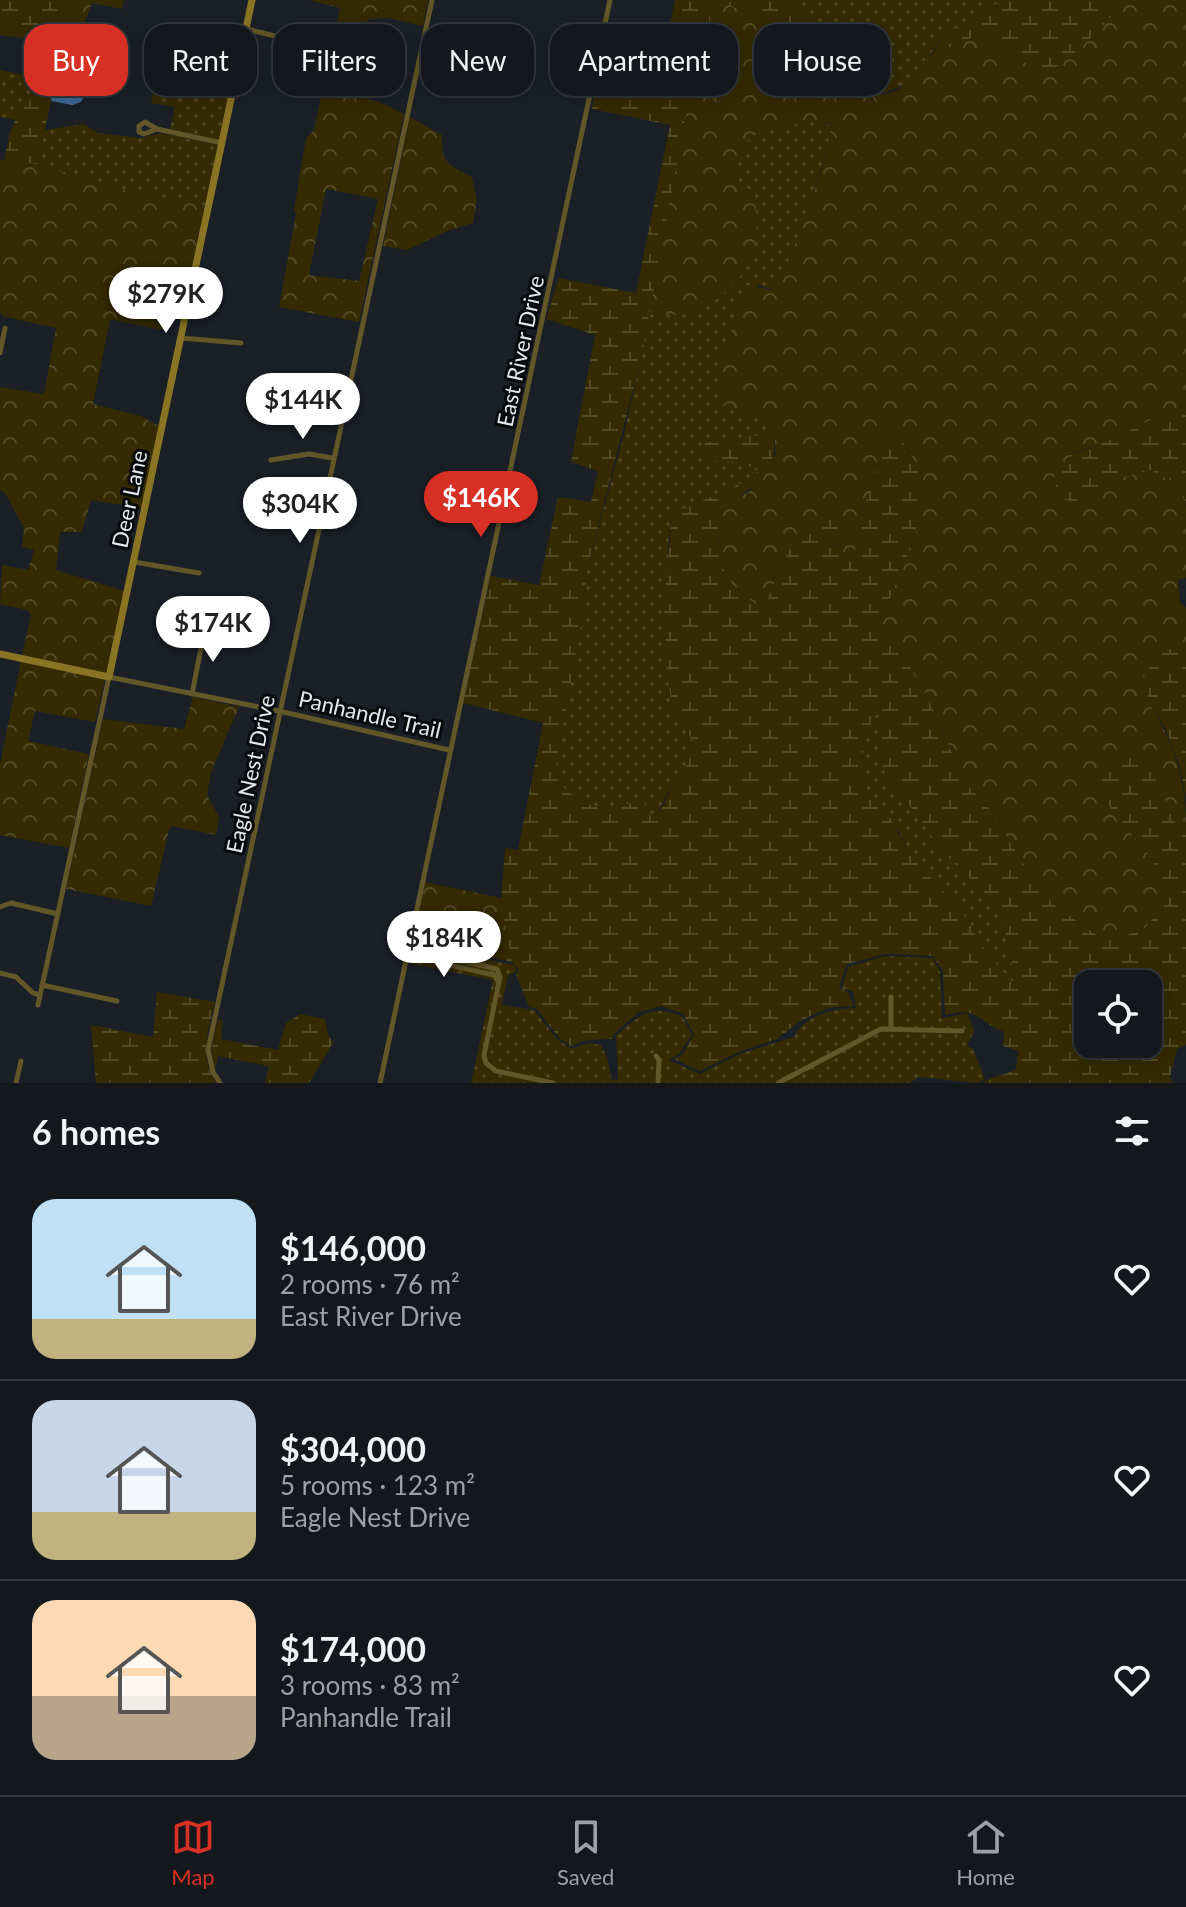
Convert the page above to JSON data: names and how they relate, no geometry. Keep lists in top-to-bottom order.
{
  "streets": {
    "street": [
      "East River Drive",
      "Deer Lane",
      "Panhandle Trail",
      "Eagle Nest Drive"
    ]
  },
  "crossings": [
    ["East River Drive", "Panhandle Trail"],
    ["Deer Lane", "Panhandle Trail"],
    ["Panhandle Trail", "Eagle Nest Drive"]
  ],
  "page": {
    "chip": [
      "Buy",
      "Rent",
      "Filters",
      "New",
      "Apartment",
      "House"
    ],
    "price": [
      "$279K",
      "$144K",
      "$146K",
      "$304K",
      "$174K",
      "$184K"
    ],
    "heading": "6 homes",
    "list": [
      {
        "name": "$146,000",
        "note": "2 rooms · 76 m² · East River Drive"
      },
      {
        "name": "$304,000",
        "note": "5 rooms · 123 m² · Eagle Nest Drive"
      },
      {
        "name": "$174,000",
        "note": "3 rooms · 83 m² · Panhandle Trail"
      }
    ],
    "tabs": ["Map", "Saved", "Home"]
  }
}
